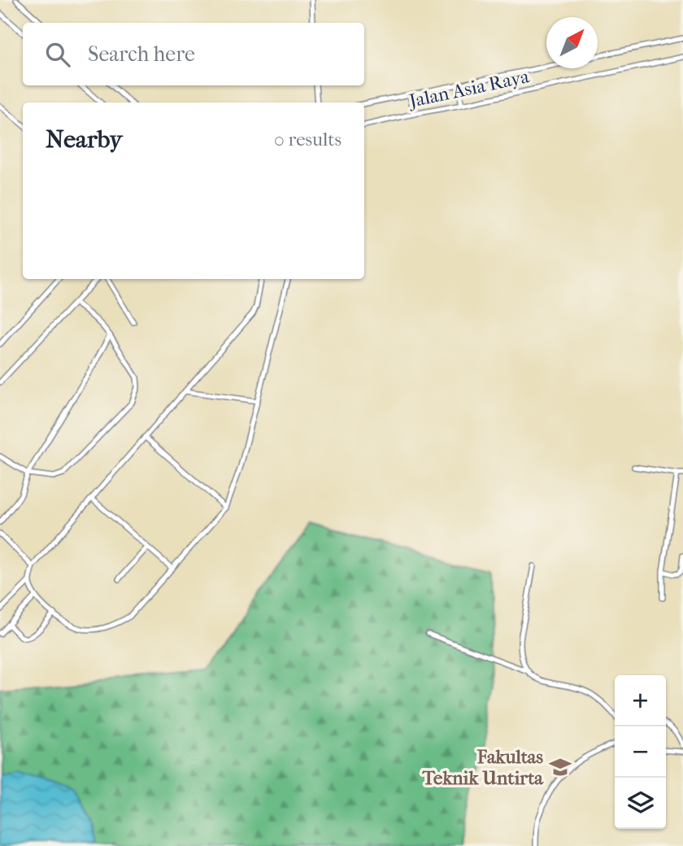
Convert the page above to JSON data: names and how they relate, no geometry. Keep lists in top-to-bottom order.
{
  "streets": {
    "lane": ["Jalan Asia Raya"]
  },
  "places": {
    "school or university": ["Fakultas Teknik Untirta"]
  },
  "north": "top right",
  "page": {
    "search": "Search here",
    "heading": ["Nearby", "0 results"],
    "map_buttons": ["+", "−"]
  }
}
